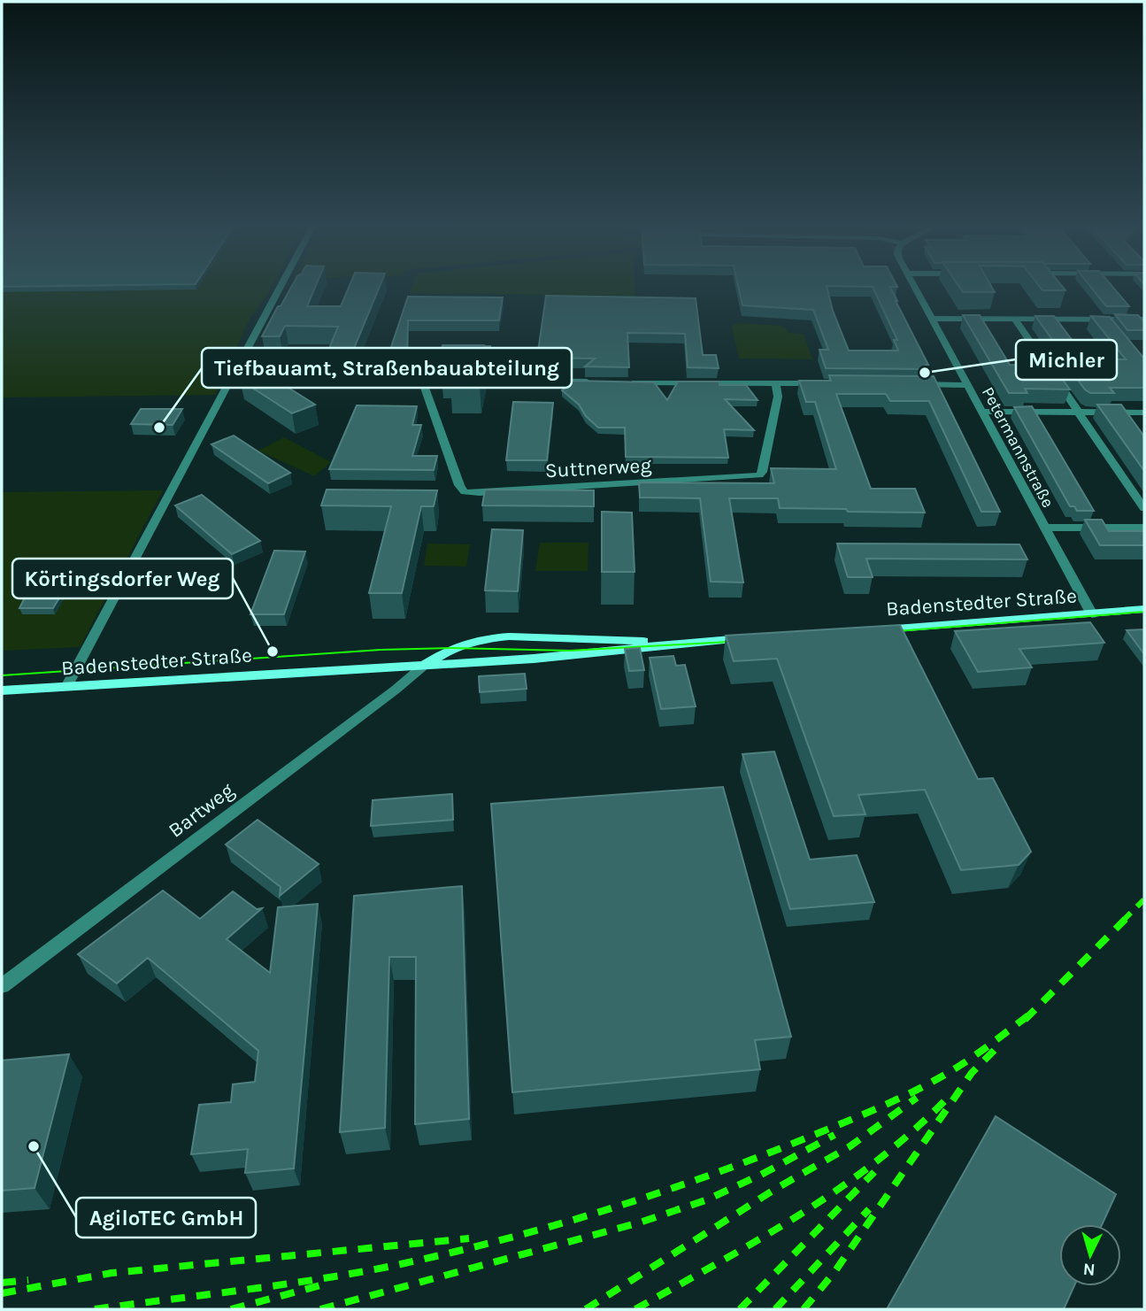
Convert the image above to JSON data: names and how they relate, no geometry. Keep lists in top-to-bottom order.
{
  "streets": {
    "street": [
      "Petermannstraße",
      "Suttnerweg",
      "Badenstedter Straße",
      "Bartweg"
    ]
  },
  "crossings": [
    ["Petermannstraße", "Badenstedter Straße"],
    ["Badenstedter Straße", "Bartweg"]
  ],
  "places": [
    "Michler",
    "Tiefbauamt, Straßenbauabteilung",
    "Körtingsdorfer Weg",
    "AgiloTEC GmbH"
  ],
  "north": "bottom"
}
